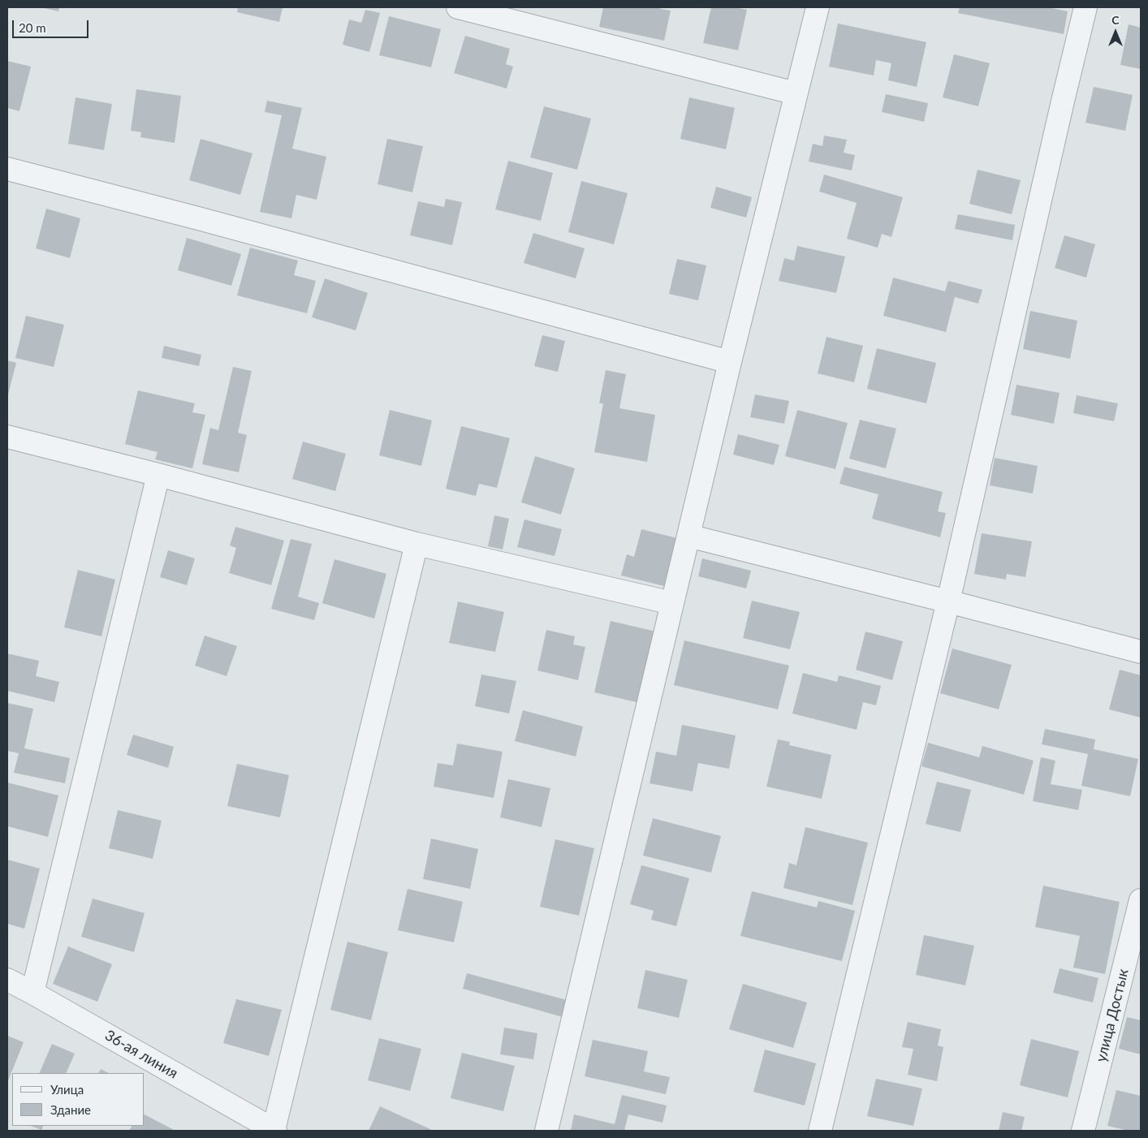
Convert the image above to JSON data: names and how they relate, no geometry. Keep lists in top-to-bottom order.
{
  "streets": {
    "street": ["улица Достык", "36-ая линия"]
  },
  "legend": ["Улица", "Здание"],
  "scale_bar": "20 m",
  "north": "top"
}
